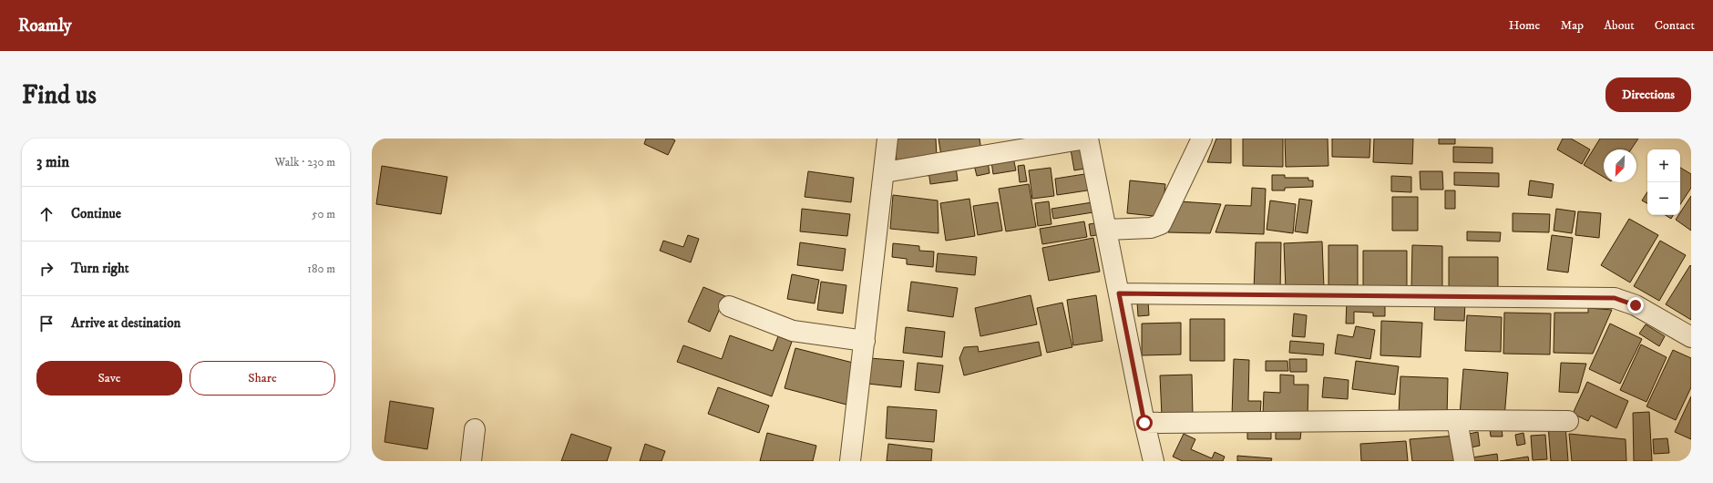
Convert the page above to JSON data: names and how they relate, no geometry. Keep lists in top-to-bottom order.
{
  "north": "bottom left",
  "page": {
    "header": "Roamly",
    "nav": [
      "Home",
      "Map",
      "About",
      "Contact"
    ],
    "buttons": [
      "Directions",
      ["Save", "Share"]
    ],
    "title": "Find us",
    "heading": ["3 min", "Walk · 230 m"],
    "map_buttons": ["+", "−"],
    "list": [
      ["Continue", "50 m"],
      ["Turn right", "180 m"],
      "Arrive at destination"
    ]
  }
}
